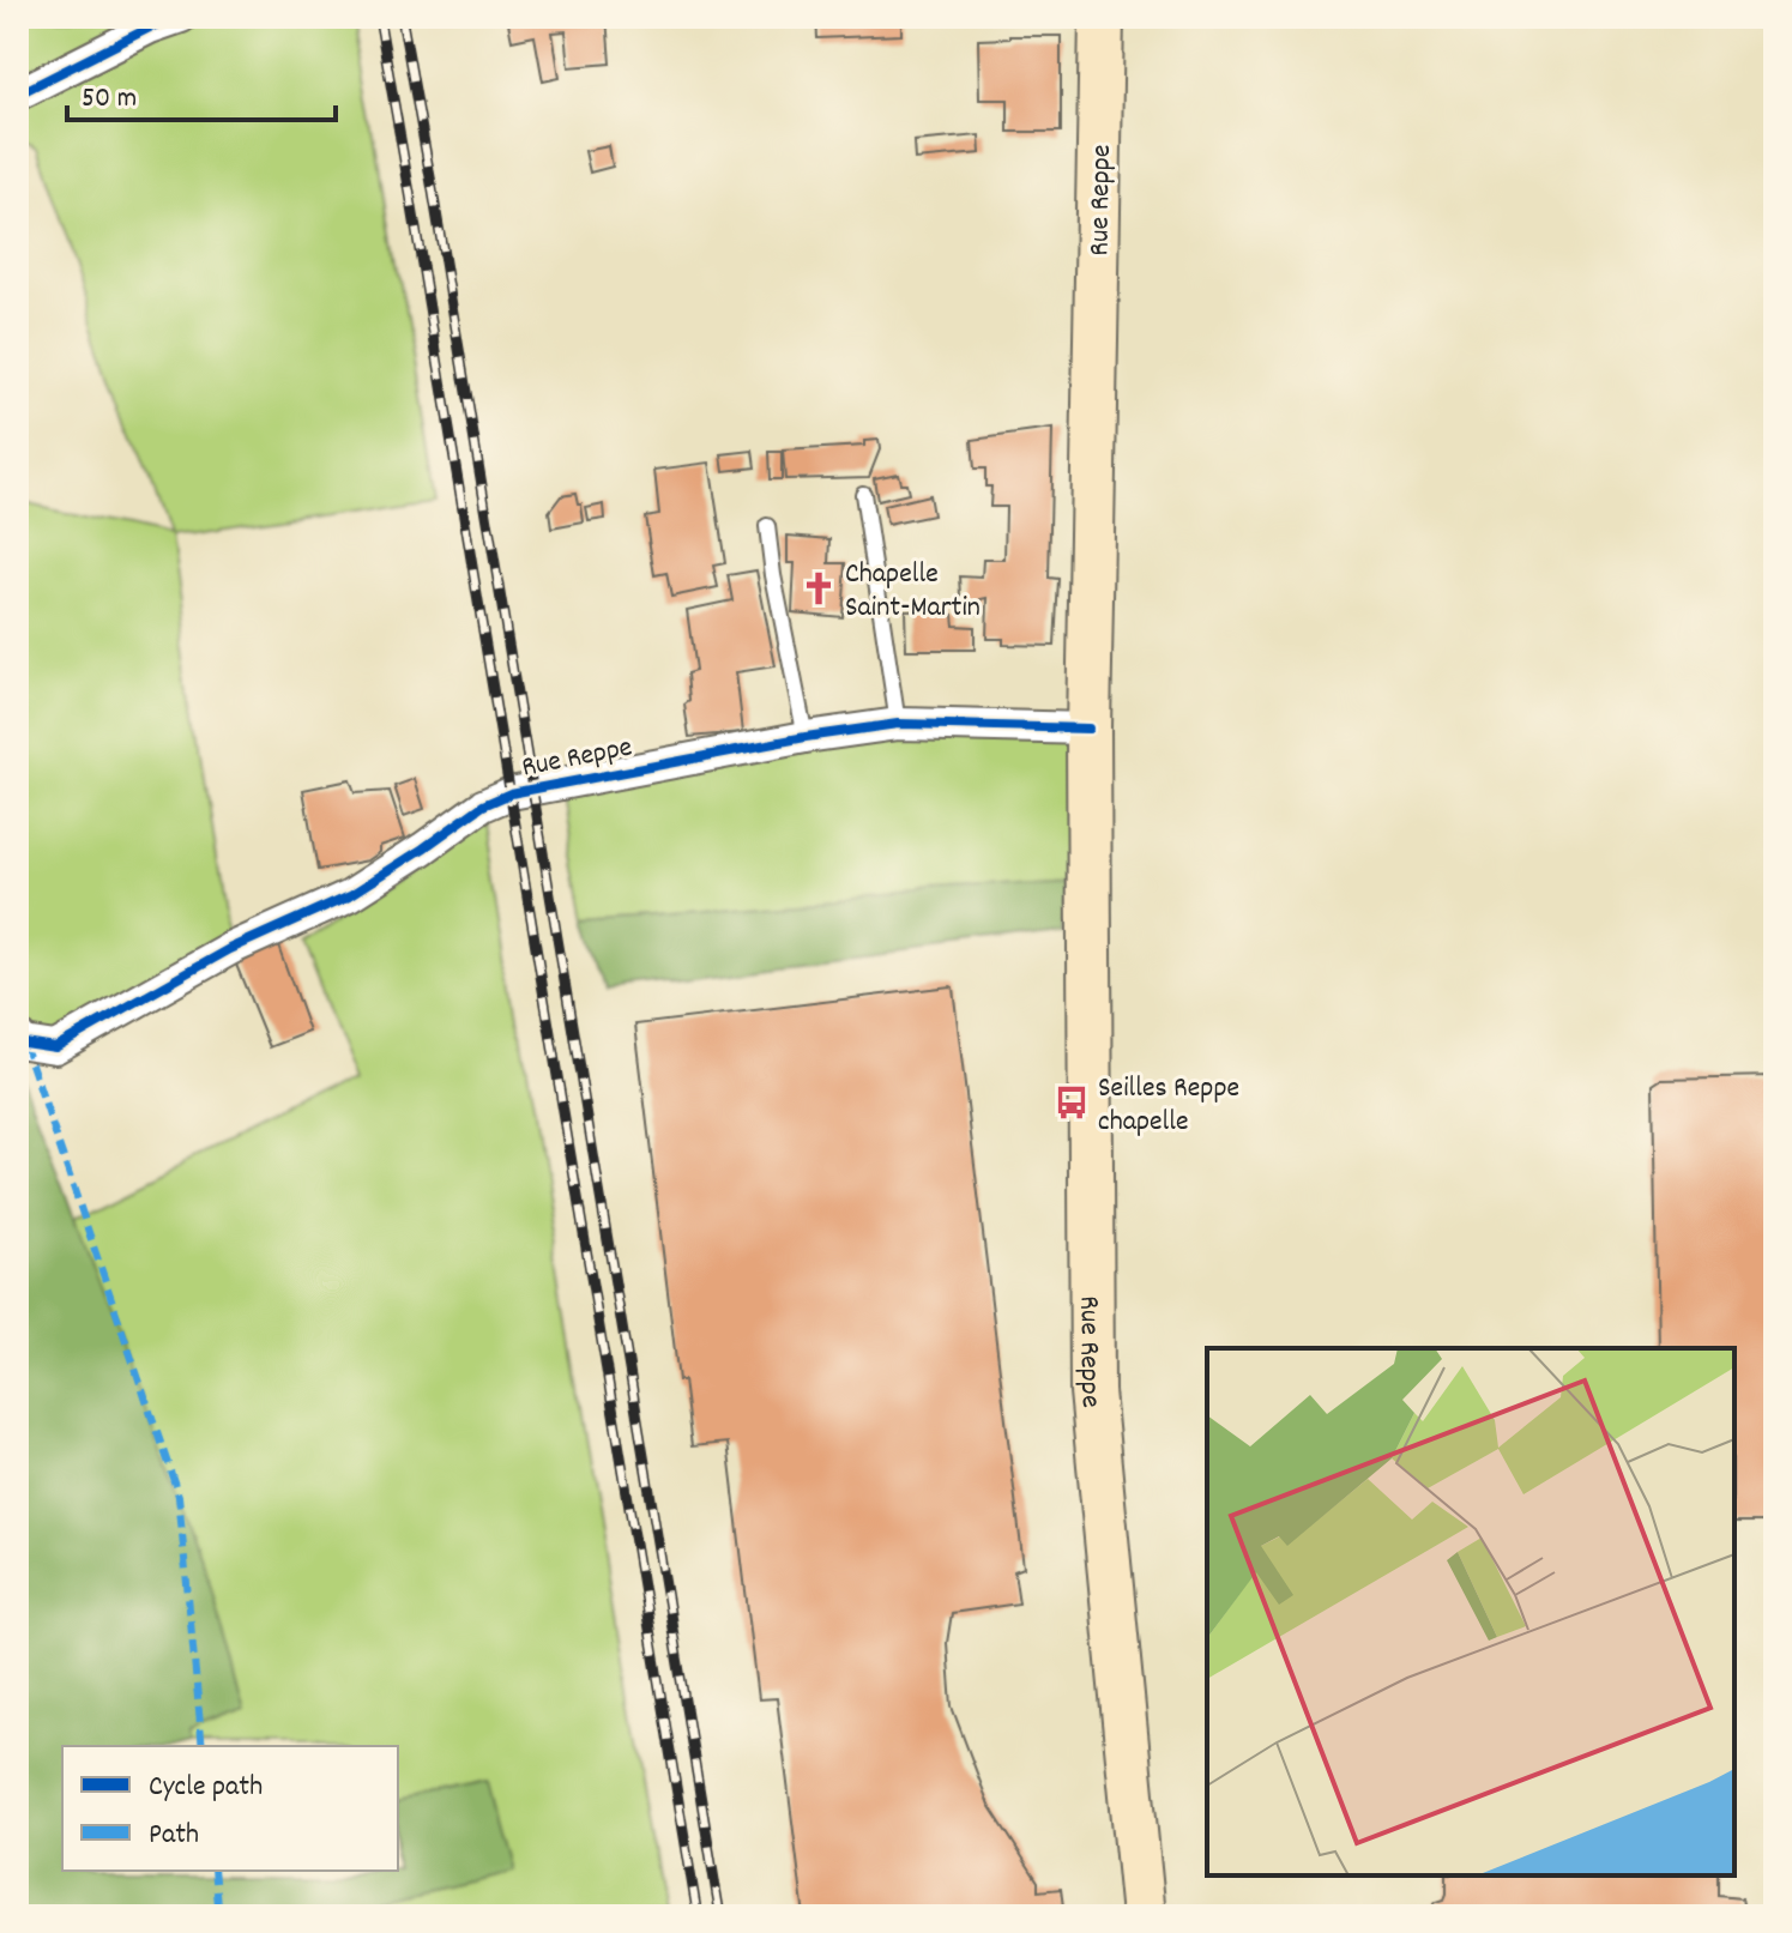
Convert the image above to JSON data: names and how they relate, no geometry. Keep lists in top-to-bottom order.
{
  "streets": {
    "main road": ["Rue Reppe"]
  },
  "places": {
    "church": ["Chapelle Saint-Martin"],
    "bus stop": ["Seilles Reppe chapelle"]
  },
  "legend": ["Cycle path", "Path"],
  "scale_bar": "50 m"
}
